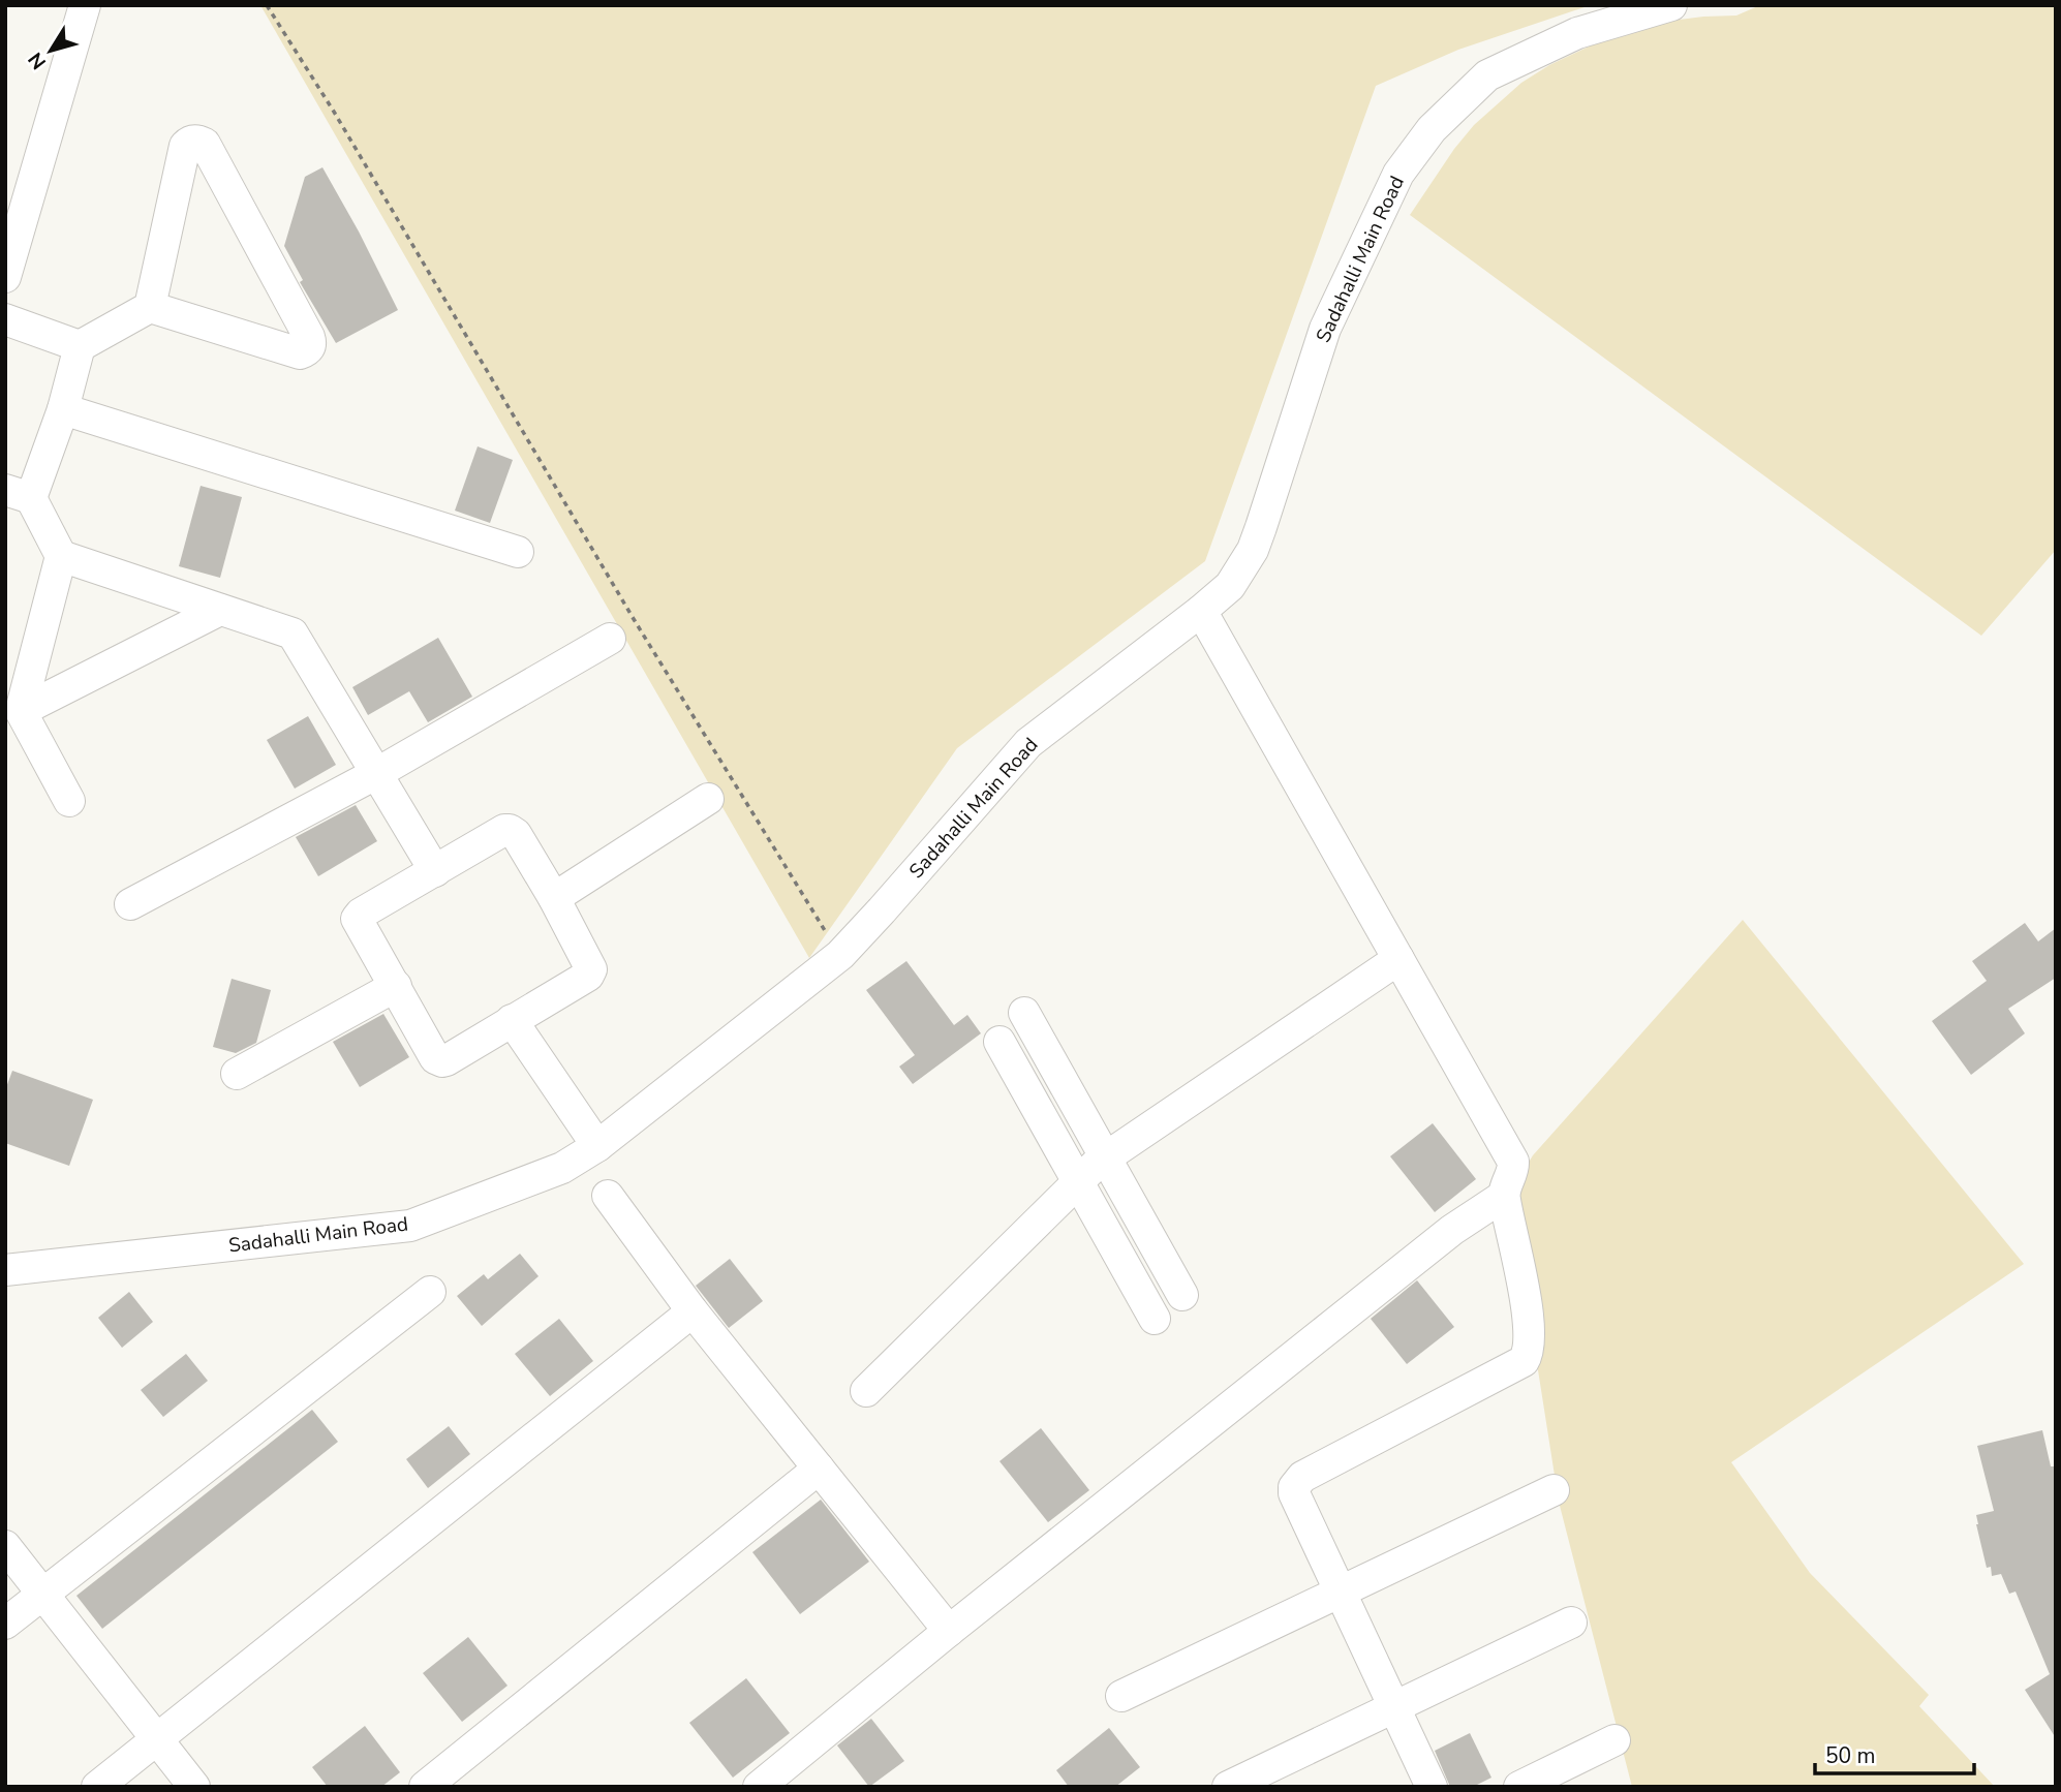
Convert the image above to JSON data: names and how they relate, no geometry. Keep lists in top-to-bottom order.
{
  "streets": {
    "street": ["Sadahalli Main Road"]
  },
  "scale_bar": "50 m",
  "north": "bottom left"
}
